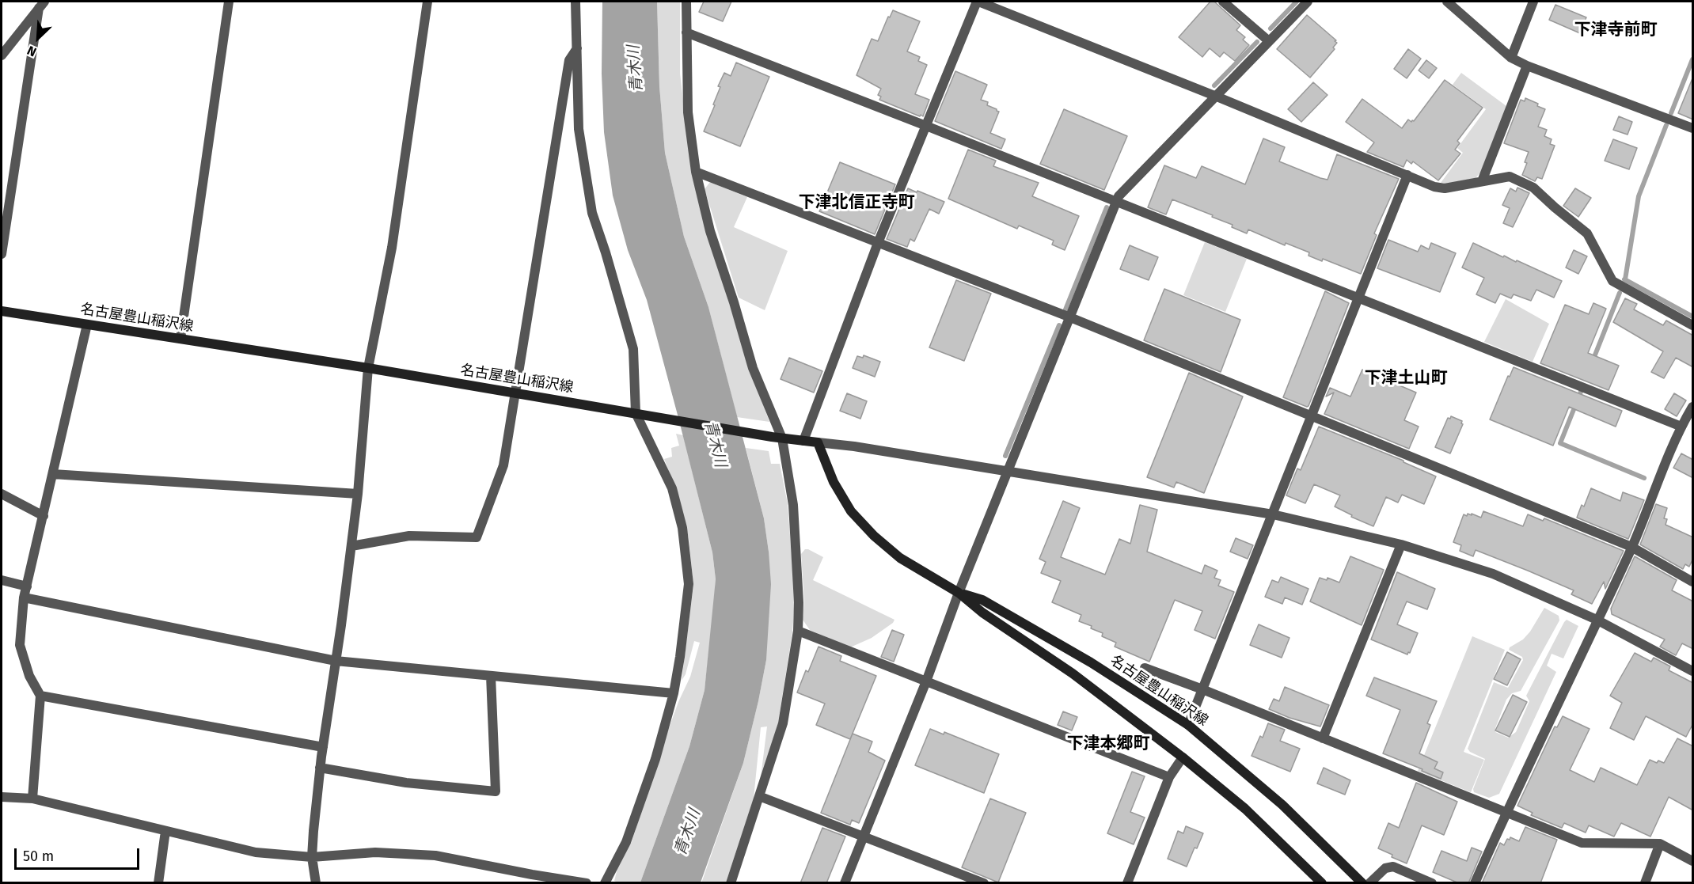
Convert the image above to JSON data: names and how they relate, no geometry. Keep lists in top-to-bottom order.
{
  "streets": {
    "main road": ["名古屋豊山稲沢線"]
  },
  "districts": [
    "下津寺前町",
    "下津北信正寺町",
    "下津土山町",
    "下津本郷町"
  ],
  "water": ["青木川"],
  "scale_bar": "50 m",
  "north": "bottom left"
}
